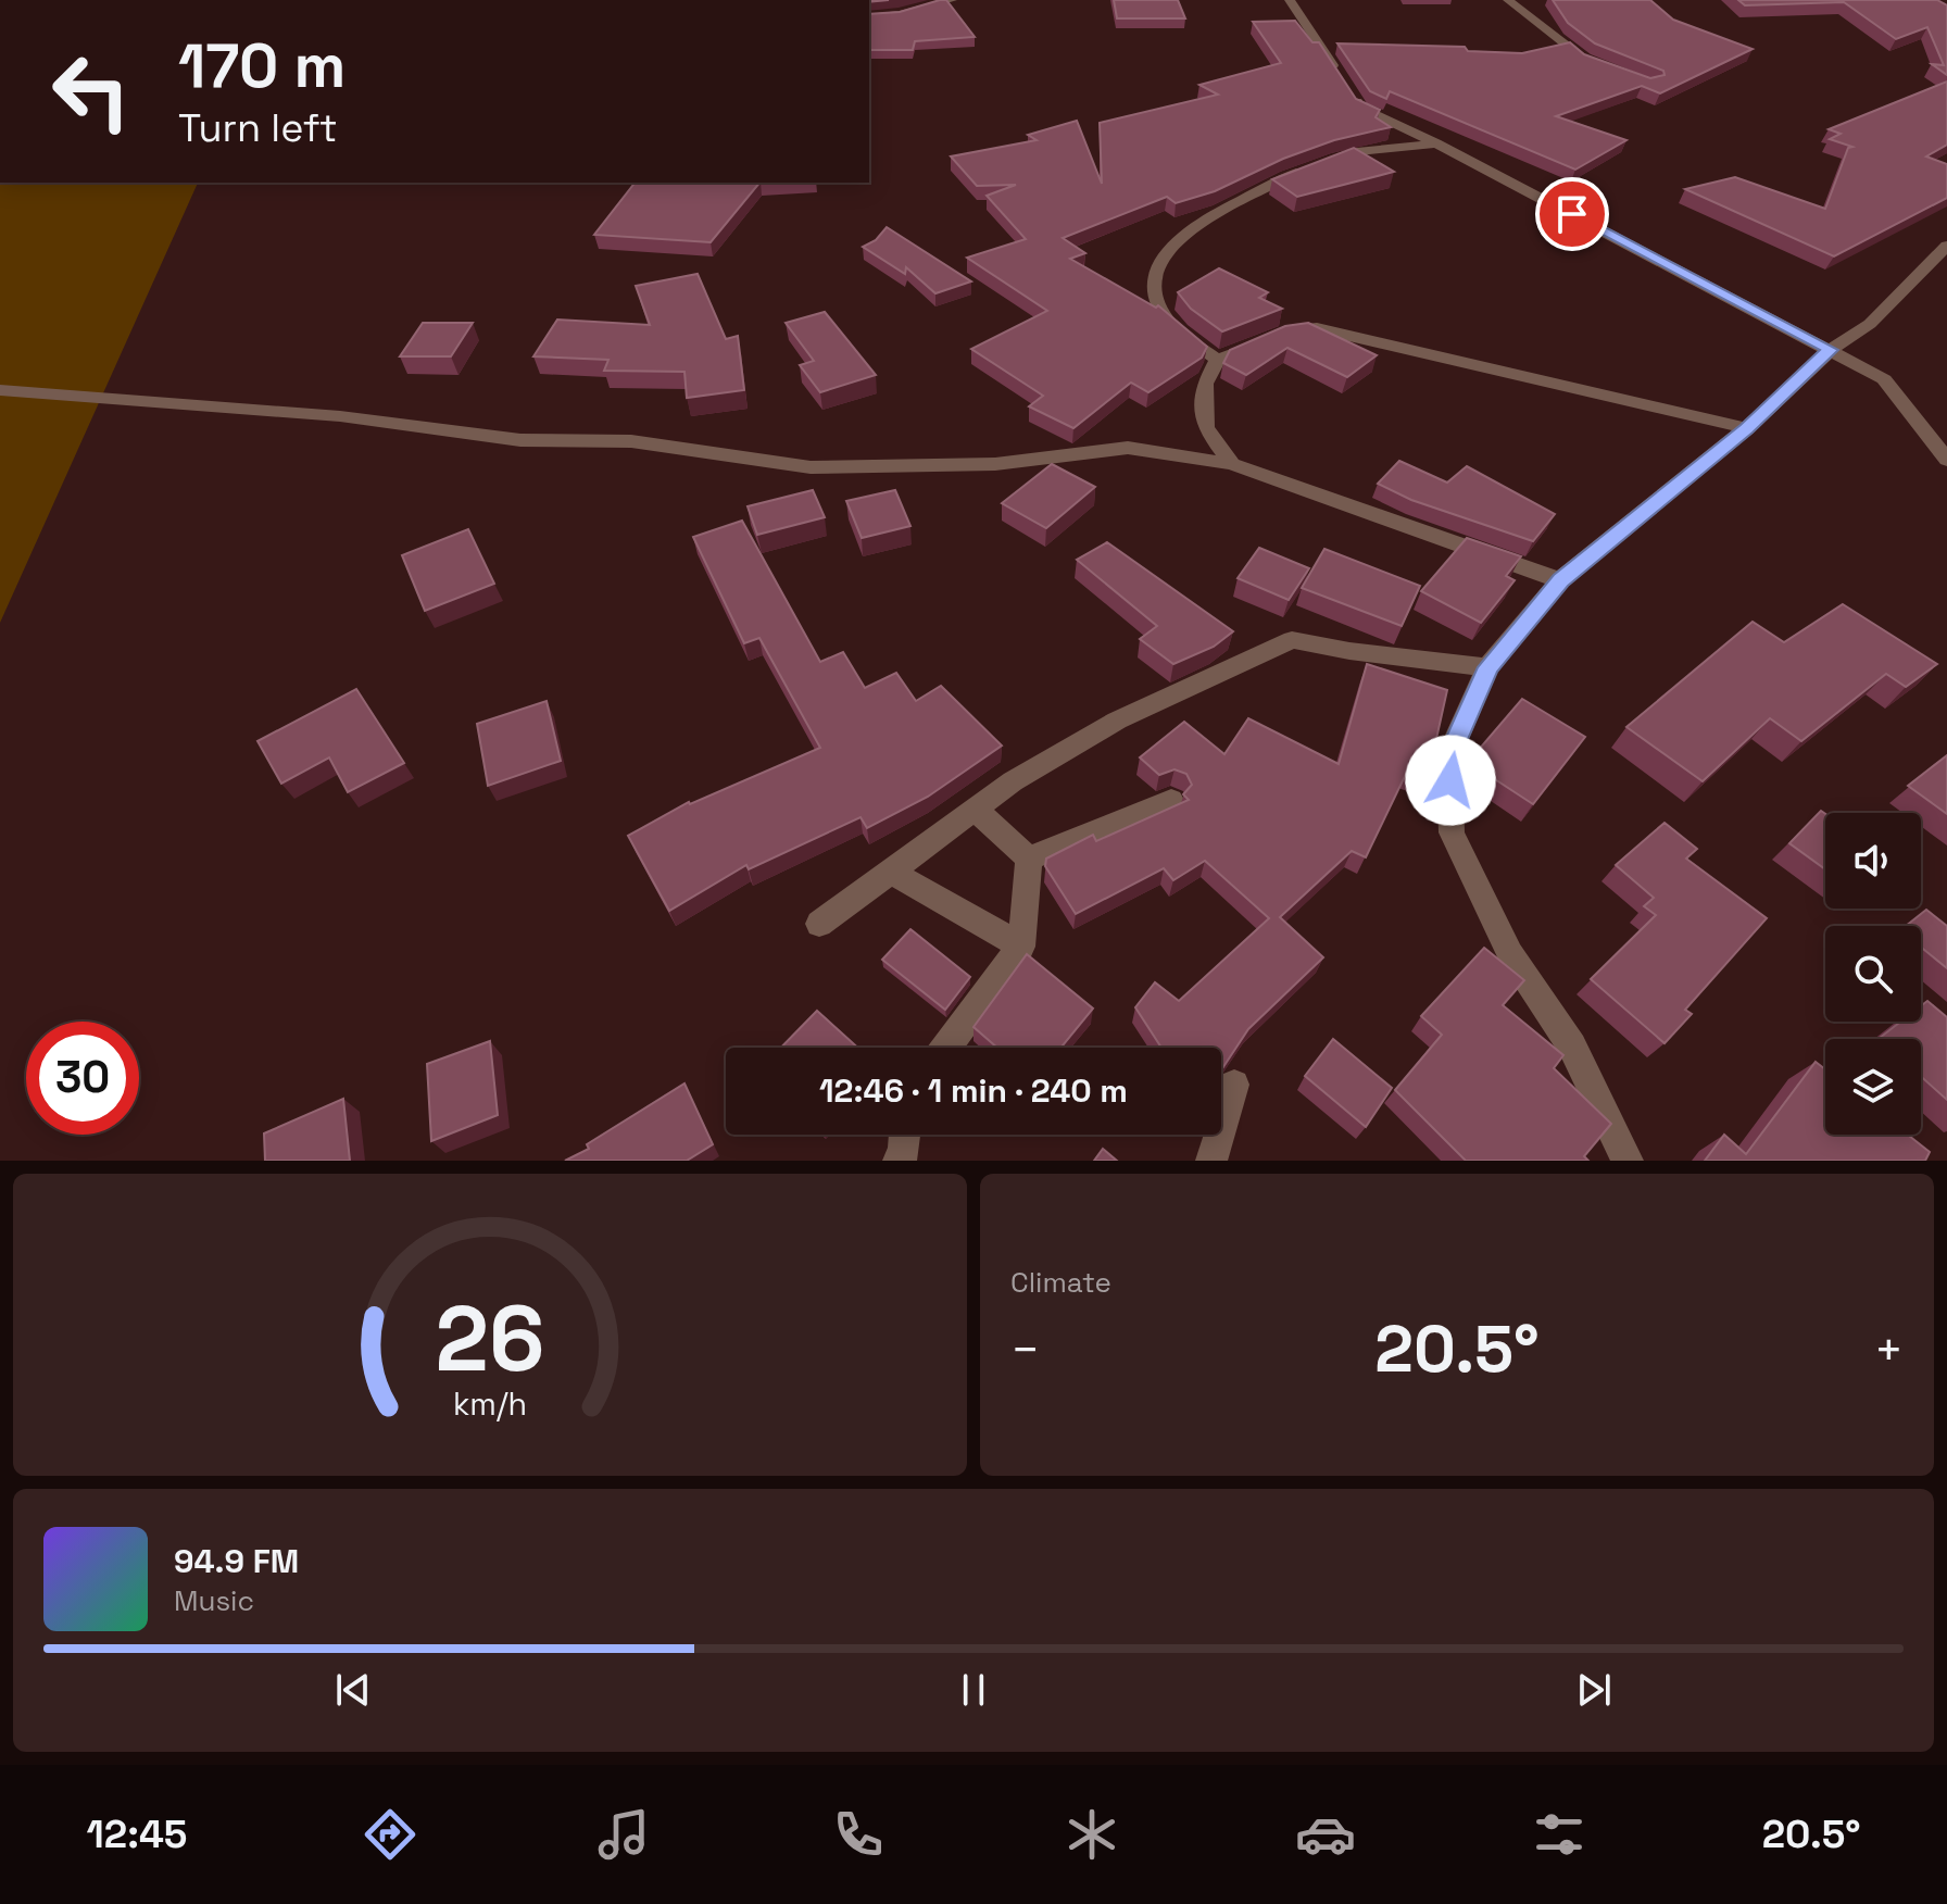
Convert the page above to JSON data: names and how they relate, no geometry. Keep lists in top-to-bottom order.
{
  "page": {
    "turn": ["170 m", "Turn left"],
    "limit": "30",
    "trip": "12:46 · 1 min · 240 m",
    "tile": "Climate",
    "heat": ["−", "20.5°", "+"],
    "song": ["94.9 FM", "Music"],
    "tabs": ["12:45", "20.5°"],
    "gauge": ["26", "km/h"]
  }
}
